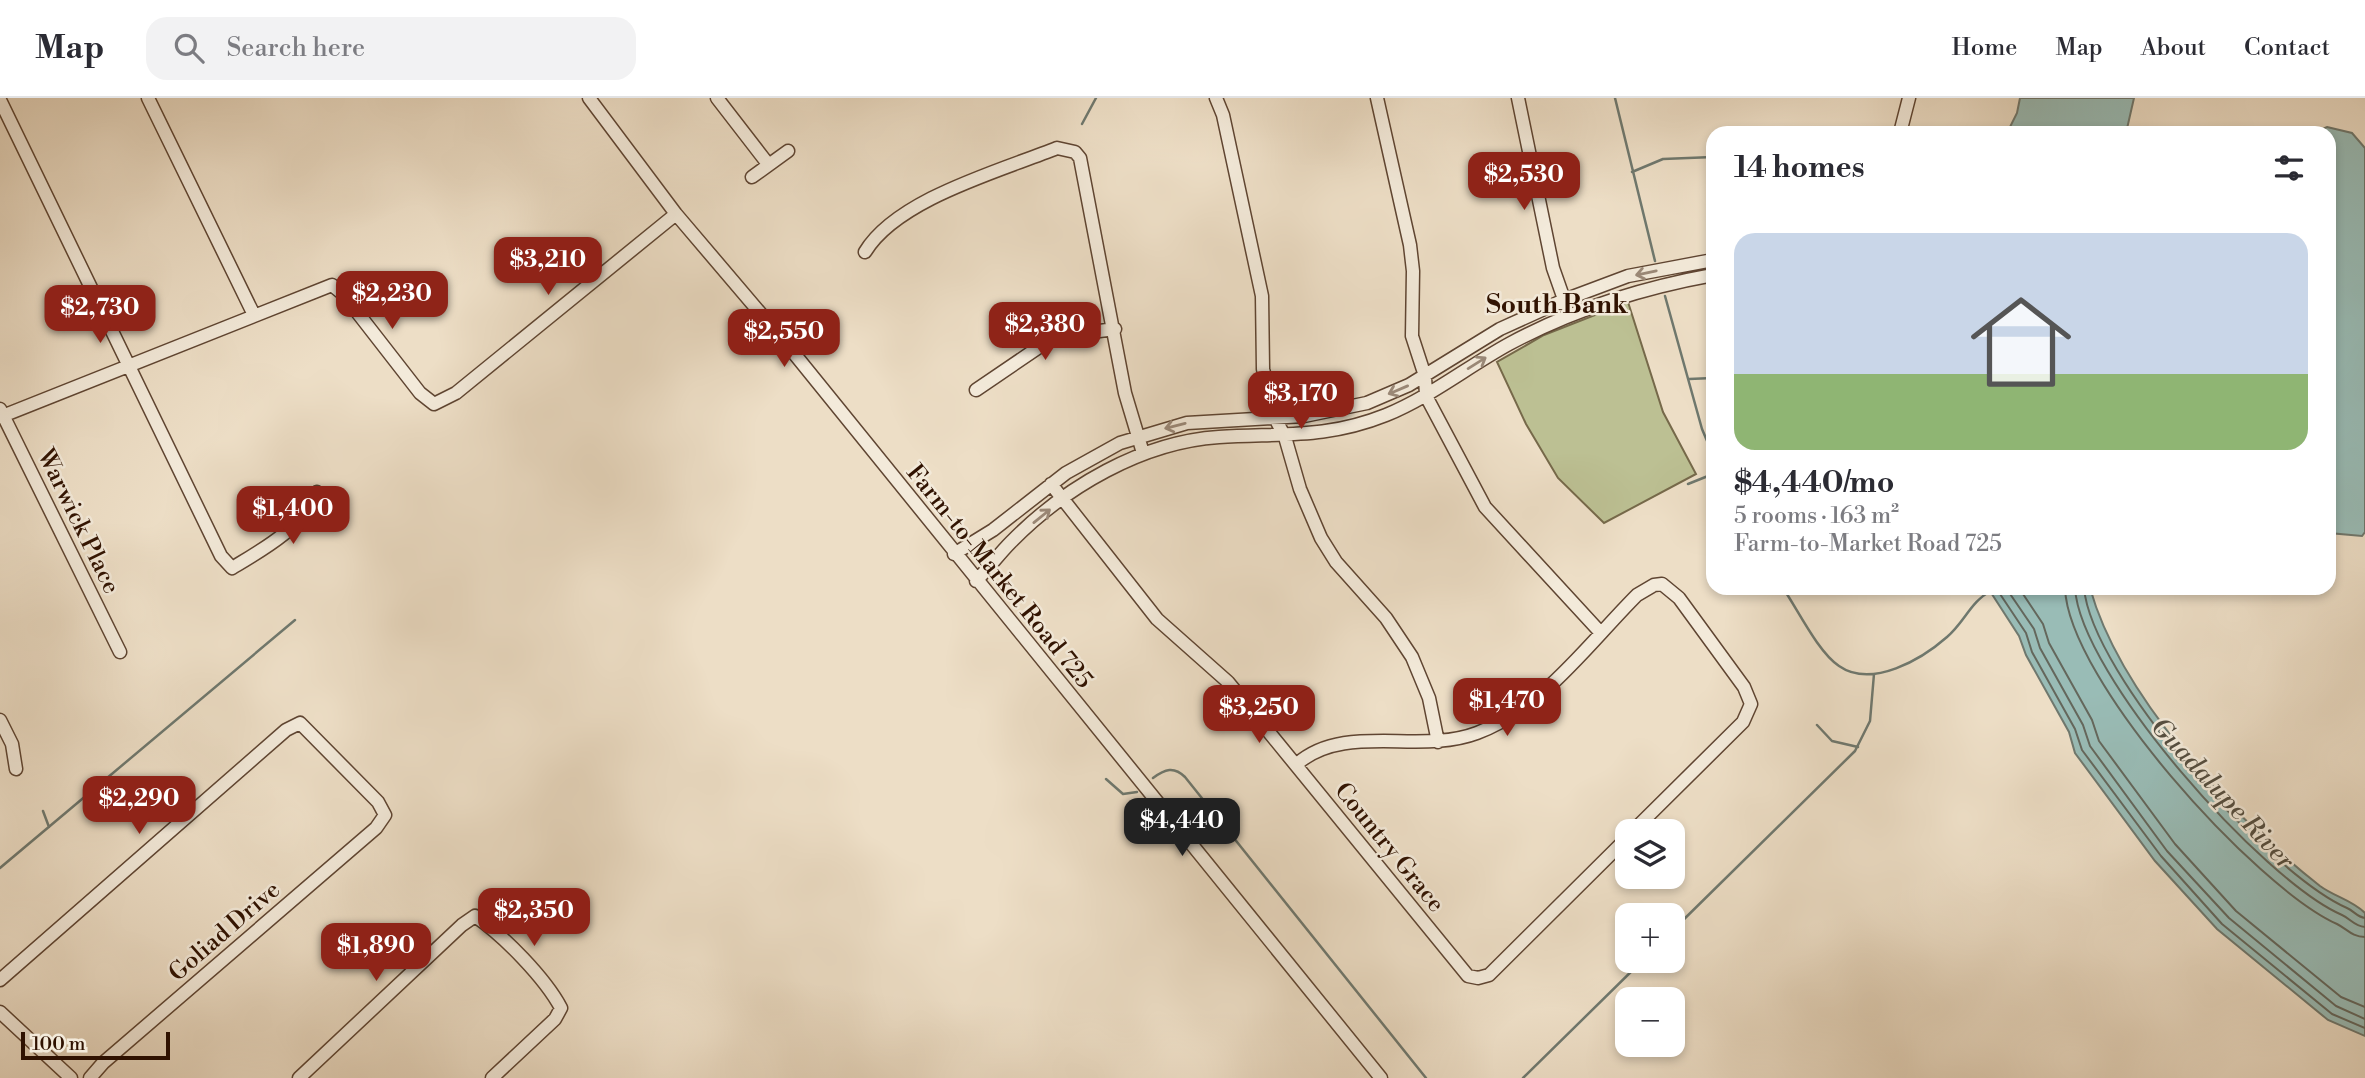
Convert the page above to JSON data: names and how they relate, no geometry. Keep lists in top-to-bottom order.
{
  "streets": {
    "street": [
      "Warwick Place",
      "Farm-to-Market Road 725",
      "Country Grace",
      "Goliad Drive"
    ]
  },
  "districts": ["South Bank"],
  "water": ["Guadalupe River"],
  "scale_bar": "100 m",
  "page": {
    "header": "Map",
    "search": "Search here",
    "nav": [
      "Home",
      "Map",
      "About",
      "Contact"
    ],
    "heading": "14 homes",
    "price": [
      "$2,530",
      "$3,210",
      "$2,230",
      "$2,730",
      "$2,380",
      "$2,550",
      "$3,170",
      "$1,400",
      "$1,470",
      "$3,250",
      "$2,290",
      "$4,440",
      "$2,350",
      "$1,890"
    ],
    "list": [
      {
        "name": "$4,440/mo",
        "note": "5 rooms · 163 m² · Farm-to-Market Road 725"
      }
    ],
    "map_buttons": ["+", "−"],
    "scale": "100 m"
  }
}
